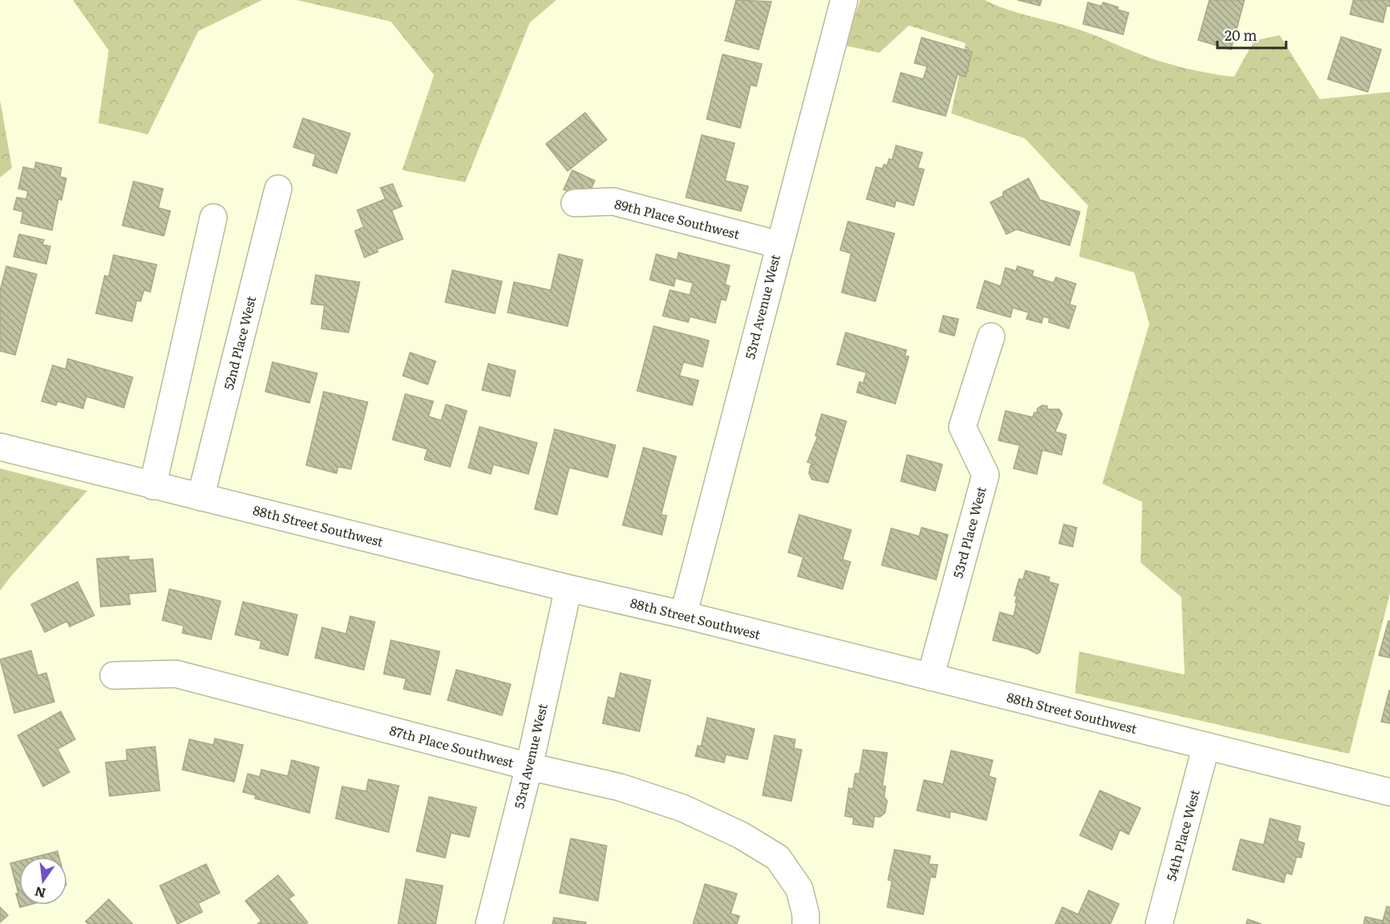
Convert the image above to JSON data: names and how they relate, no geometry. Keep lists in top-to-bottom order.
{
  "streets": {
    "street": [
      "89th Place Southwest",
      "53rd Avenue West",
      "52nd Place West",
      "88th Street Southwest",
      "53rd Place West",
      "87th Place Southwest",
      "54th Place West"
    ]
  },
  "crossings": [
    ["89th Place Southwest", "53rd Avenue West"],
    ["53rd Avenue West", "88th Street Southwest"],
    ["53rd Avenue West", "87th Place Southwest"],
    ["52nd Place West", "88th Street Southwest"],
    ["88th Street Southwest", "53rd Place West"],
    ["88th Street Southwest", "54th Place West"]
  ],
  "scale_bar": "20 m",
  "north": "bottom"
}
